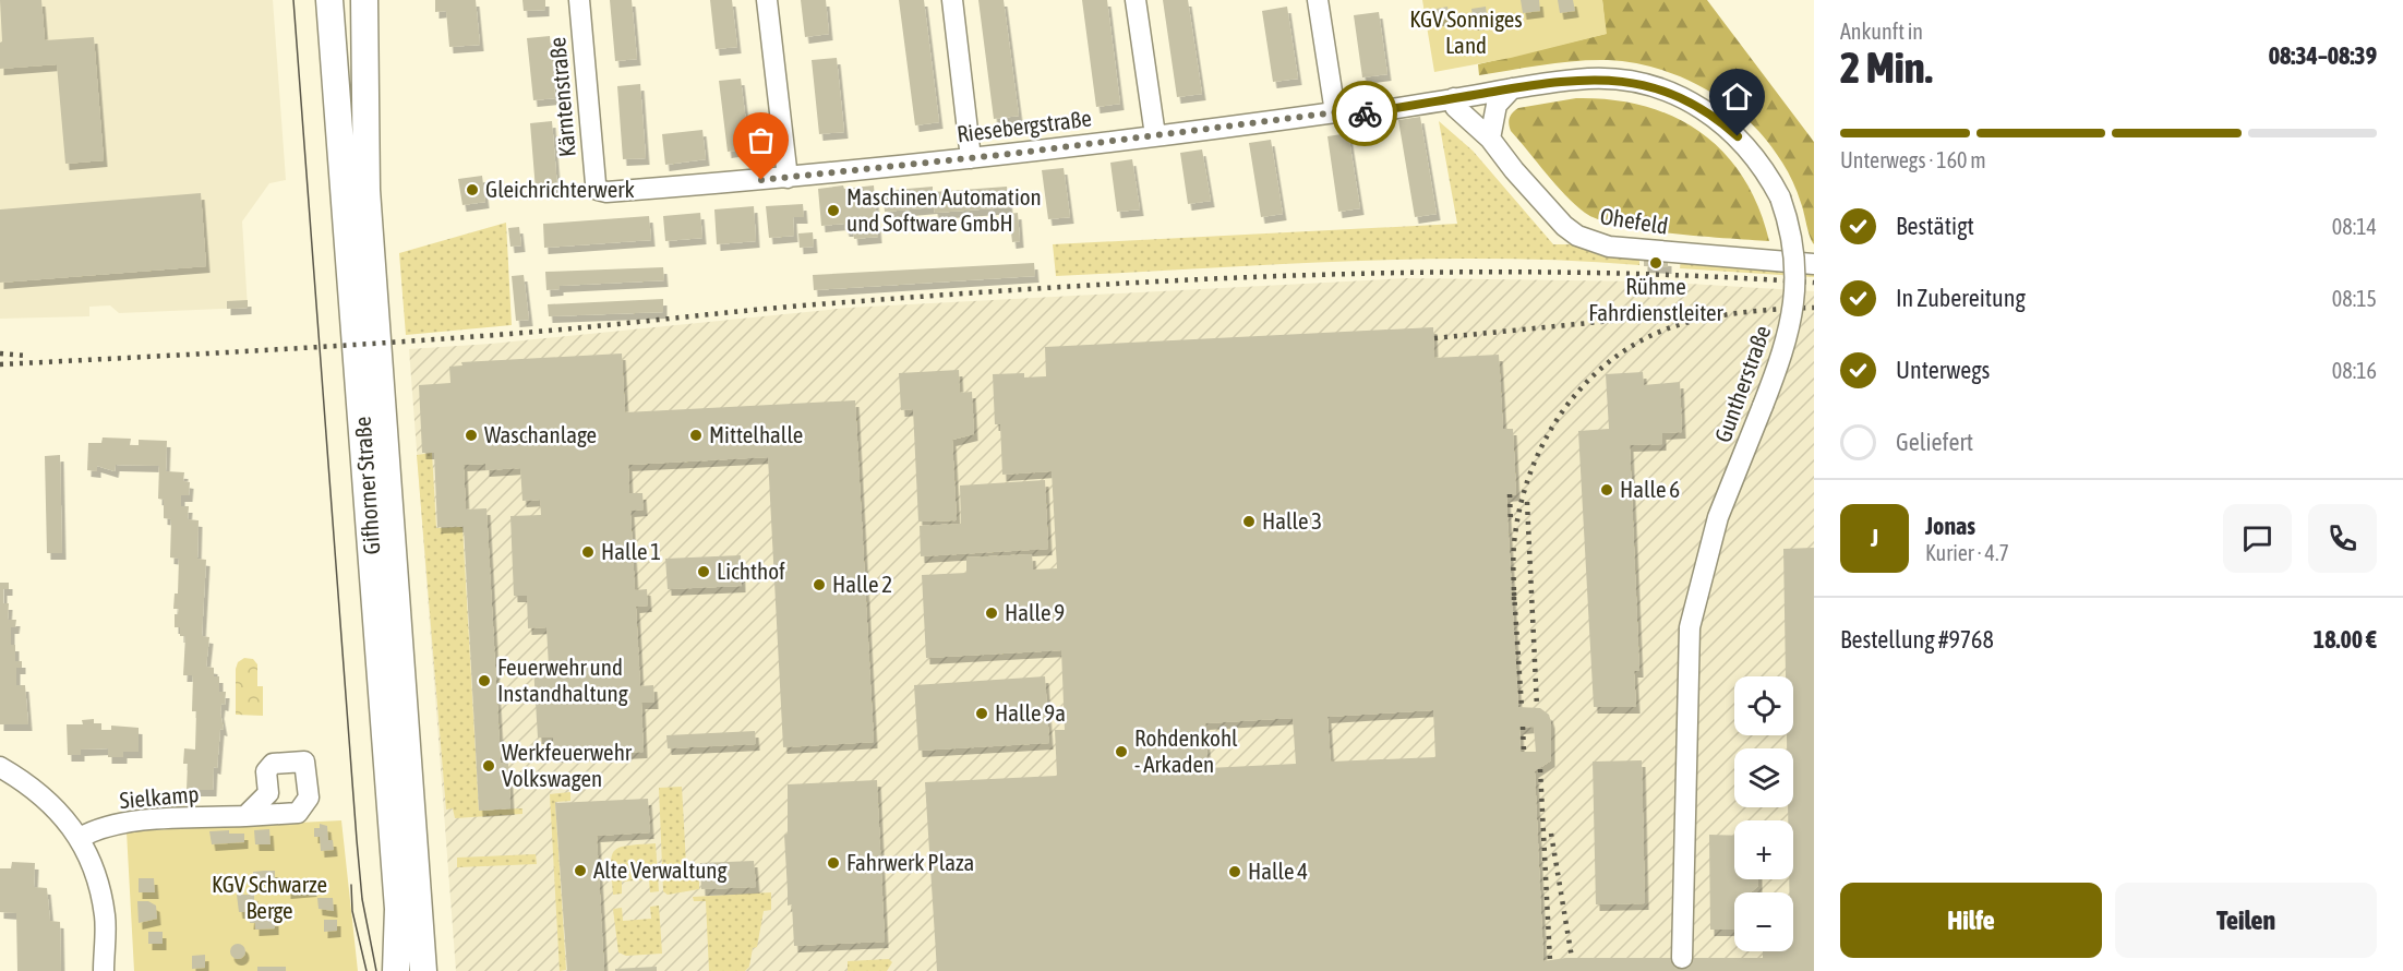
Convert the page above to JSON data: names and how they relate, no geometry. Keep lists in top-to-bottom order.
{
  "streets": {
    "main road": ["Gifhorner Straße"],
    "street": [
      "Kärntenstraße",
      "Riesebergstraße",
      "Ohefeld",
      "Guntherstraße",
      "Sielkamp"
    ]
  },
  "crossings": [
    ["Kärntenstraße", "Riesebergstraße"],
    ["Riesebergstraße", "Ohefeld"],
    ["Riesebergstraße", "Guntherstraße"],
    ["Ohefeld", "Guntherstraße"]
  ],
  "parks": ["KGV Sonniges Land", "KGV Schwarze Berge"],
  "places": [
    "Gleichrichterwerk",
    "Maschinen Automation und Software GmbH",
    "Rühme Fahrdienstleiter",
    "Waschanlage",
    "Mittelhalle",
    "Halle 6",
    "Halle 3",
    "Halle 1",
    "Lichthof",
    "Halle 2",
    "Halle 9",
    "Feuerwehr und Instandhaltung",
    "Halle 9a",
    "Rohdenkohl - Arkaden",
    "Werkfeuerwehr Volkswagen",
    "Fahrwerk Plaza",
    "Alte Verwaltung",
    "Halle 4"
  ],
  "page": {
    "heading": ["2 Min.", "Ankunft in", "08:34–08:39"],
    "panel": [
      "Jonas",
      "Kurier · 4.7",
      "Bestellung #9768",
      "18.00 €"
    ],
    "bar": "Unterwegs · 160 m",
    "list": [
      ["Bestätigt", "08:14"],
      ["In Zubereitung", "08:15"],
      ["Unterwegs", "08:16"],
      "Geliefert"
    ],
    "round": "J",
    "map_buttons": ["+", "−"],
    "buttons": ["Hilfe", "Teilen"]
  }
}
